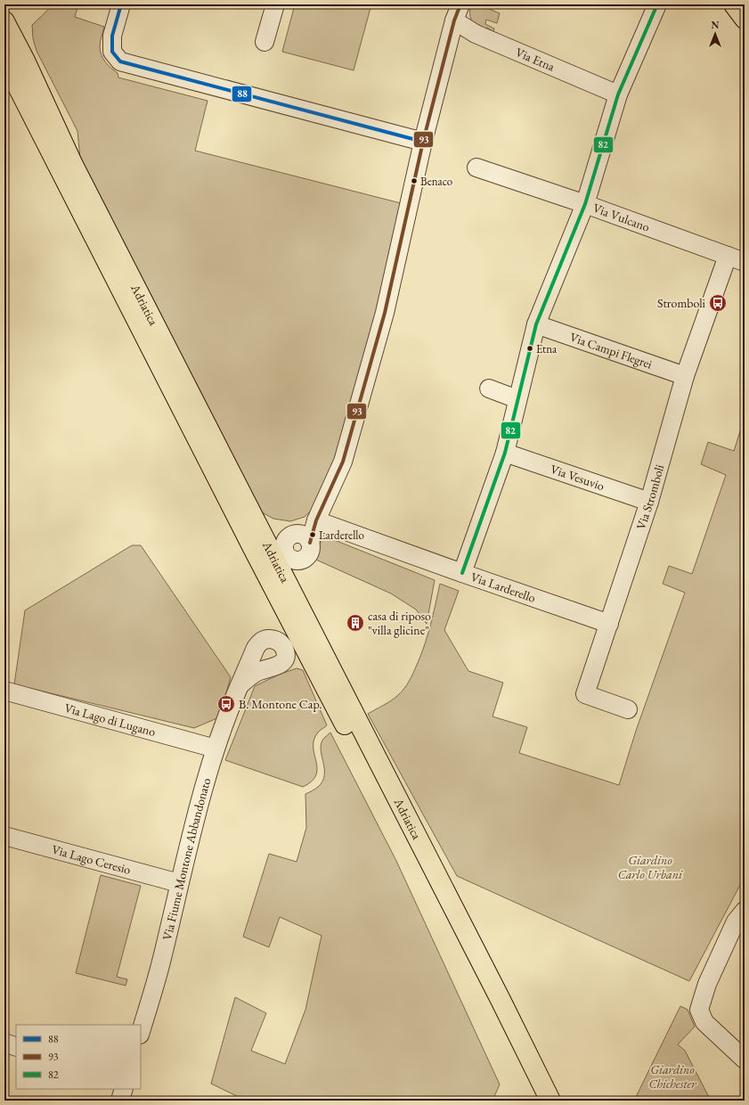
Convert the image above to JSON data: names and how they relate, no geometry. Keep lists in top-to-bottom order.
{
  "streets": {
    "main road": ["Adriatica"],
    "street": [
      "Via Etna",
      "Via Vulcano",
      "Via Campi Flegrei",
      "Via Vesuvio",
      "Via Stromboli",
      "Via Larderello",
      "Via Lago di Lugano",
      "Via Lago Ceresio",
      "Via Fiume Montone Abbandonato"
    ]
  },
  "crossings": [
    ["Via Vulcano", "Via Stromboli"],
    ["Via Campi Flegrei", "Via Stromboli"],
    ["Via Vesuvio", "Via Stromboli"],
    ["Via Stromboli", "Via Larderello"],
    ["Via Lago di Lugano", "Via Fiume Montone Abbandonato"],
    ["Via Lago Ceresio", "Via Fiume Montone Abbandonato"]
  ],
  "parks": ["Giardino Carlo Urbani", "Giardino Chichester"],
  "places": {
    "other": ["Benaco", "Etna", "Larderello"],
    "bus stop": ["Stromboli", "B. Montone Cap."],
    "building": ["casa di riposo \"villa glicine\""]
  },
  "lines": ["transit line 88", "transit line 93", "transit line 82"],
  "legend": ["88", "93", "82"],
  "north": "top"
}
